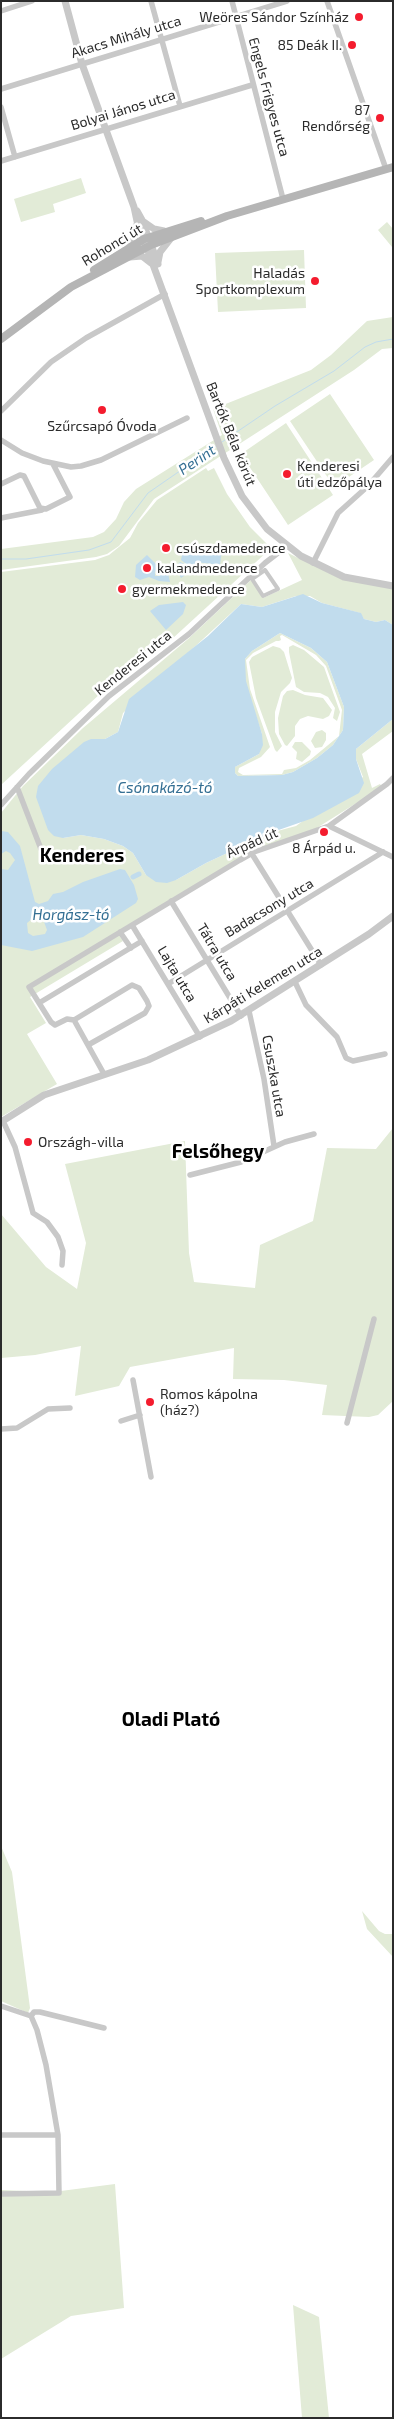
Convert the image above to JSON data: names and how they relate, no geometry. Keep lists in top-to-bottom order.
{
  "streets": {
    "main road": ["Rohonci út"],
    "street": [
      "Akacs Mihály utca",
      "Engels Frigyes utca",
      "Bolyai János utca",
      "Bartók Béla körút",
      "Kenderesi utca",
      "Árpád út",
      "Badacsony utca",
      "Tátra utca",
      "Lajta utca",
      "Kárpáti Kelemen utca",
      "Csuszka utca"
    ]
  },
  "crossings": [
    ["Akacs Mihály utca", "Engels Frigyes utca"],
    ["Akacs Mihály utca", "Bartók Béla körút"],
    ["Engels Frigyes utca", "Bolyai János utca"],
    ["Engels Frigyes utca", "Rohonci út"],
    ["Bolyai János utca", "Bartók Béla körút"],
    ["Rohonci út", "Bartók Béla körút"],
    ["Bartók Béla körút", "Kenderesi utca"],
    ["Árpád út", "Tátra utca"],
    ["Árpád út", "Lajta utca"],
    ["Badacsony utca", "Tátra utca"],
    ["Badacsony utca", "Lajta utca"],
    ["Tátra utca", "Kárpáti Kelemen utca"],
    ["Lajta utca", "Kárpáti Kelemen utca"],
    ["Kárpáti Kelemen utca", "Csuszka utca"]
  ],
  "districts": ["Kenderes", "Felsőhegy", "Oladi Plató"],
  "water": ["Perint", "Csónakázó-tó", "Horgász-tó"],
  "places": [
    "Weöres Sándor Színház",
    "85 Deák II.",
    "87 Rendőrség",
    "Haladás Sportkomplexum",
    "Szűrcsapó Óvoda",
    "Kenderesi úti edzőpálya",
    "csúszdamedence",
    "kalandmedence",
    "gyermekmedence",
    "8 Árpád u.",
    "Országh-villa",
    "Romos kápolna (ház?)"
  ]
}
